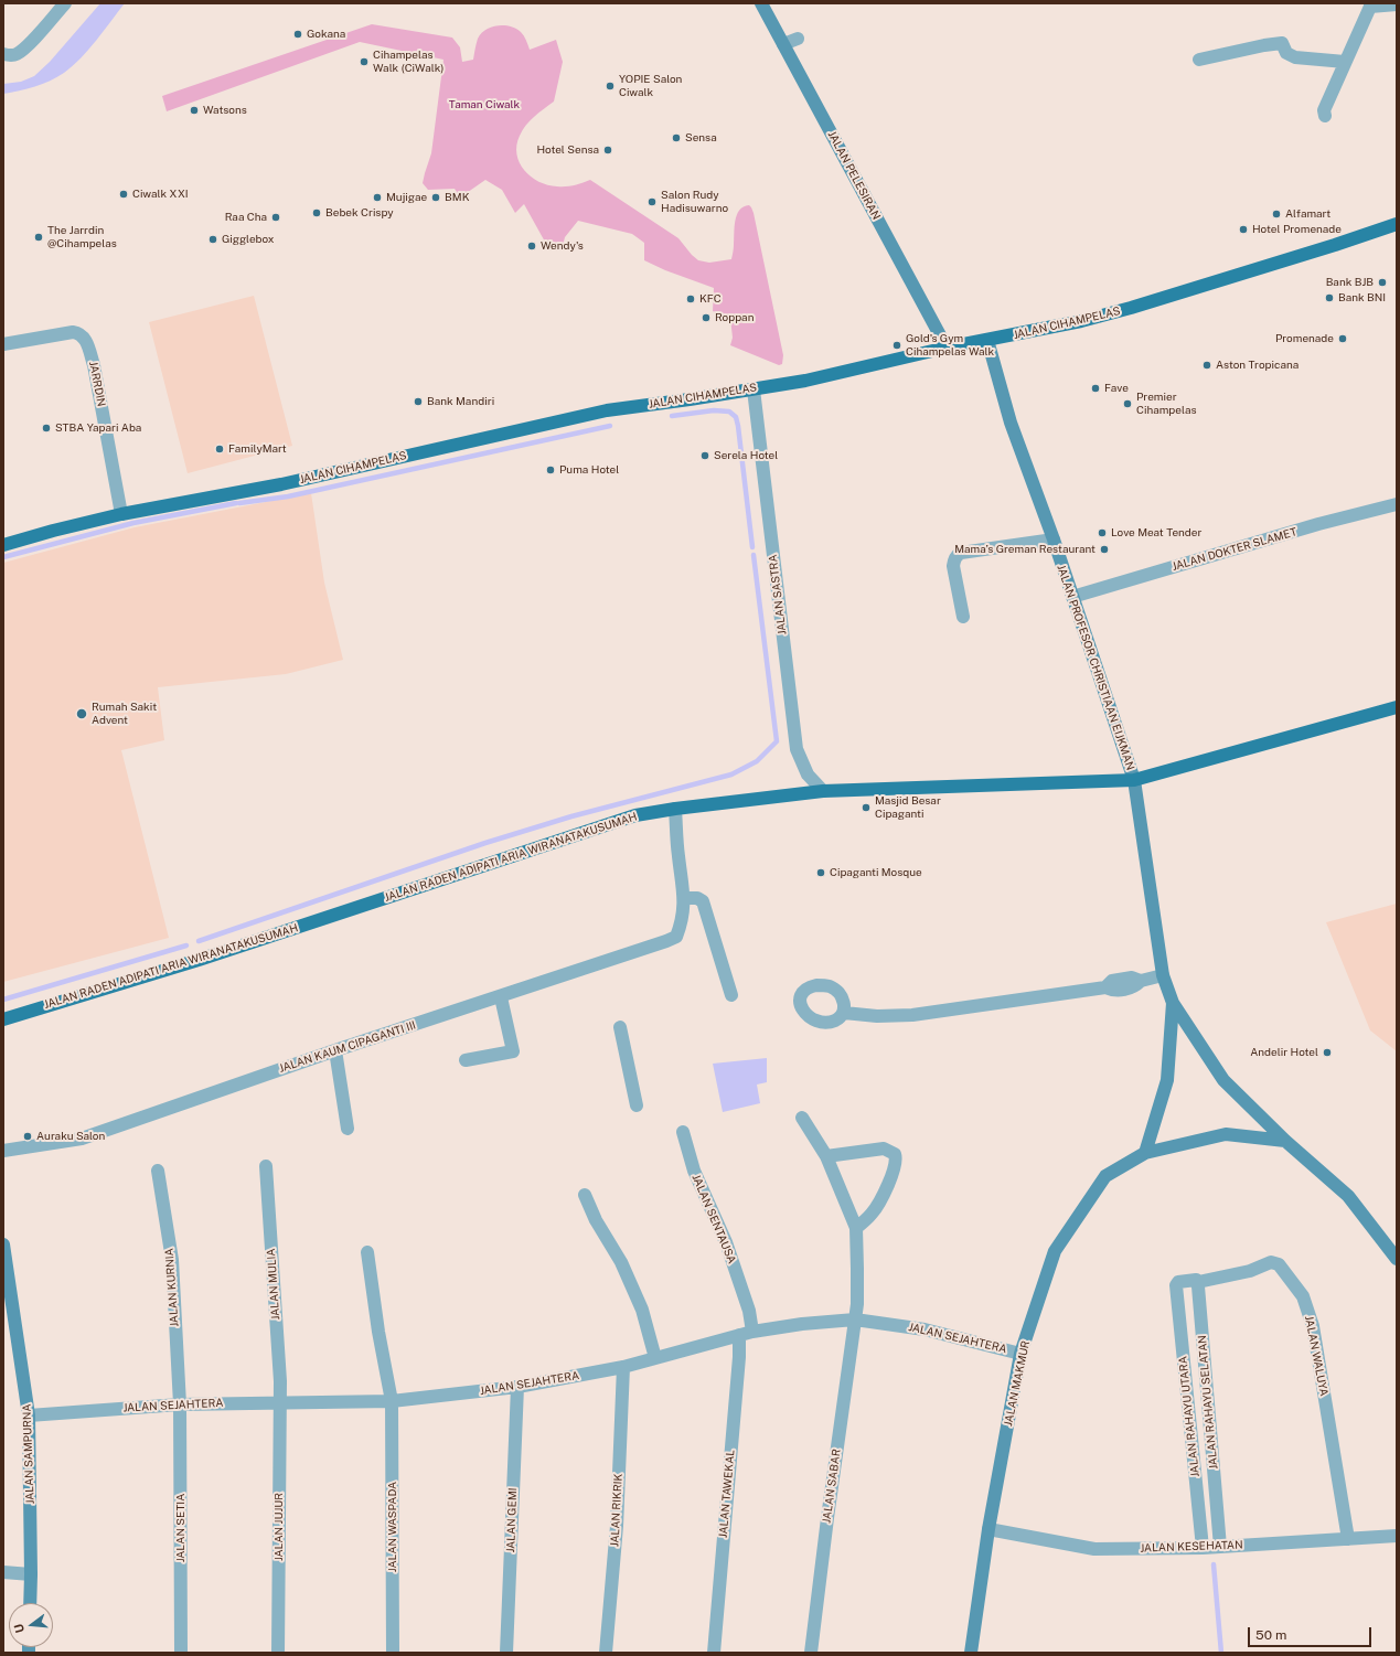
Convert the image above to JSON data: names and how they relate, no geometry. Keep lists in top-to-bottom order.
{
  "streets": {
    "main road": [
      "JALAN PELESIRAN",
      "JALAN CIHAMPELAS",
      "JALAN PROFESOR CHRISTIAAN EIJKMAN",
      "JALAN RADEN ADIPATI ARIA WIRANATAKUSUMAH",
      "JALAN MAKMUR",
      "JALAN SAMPURNA"
    ],
    "street": [
      "JARRDIN",
      "JALAN DOKTER SLAMET",
      "JALAN SASTRA",
      "JALAN KAUM CIPAGANTI III",
      "JALAN SENTAUSA",
      "JALAN MULIA",
      "JALAN KURNIA",
      "JALAN SEJAHTERA",
      "JALAN WALUYA",
      "JALAN RAHAYU SELATAN",
      "JALAN RAHAYU UTARA",
      "JALAN SABAR",
      "JALAN TAWEKAL",
      "JALAN RIKRIK",
      "JALAN GEMI",
      "JALAN JUJUR",
      "JALAN WASPADA",
      "JALAN SETIA",
      "JALAN KESEHATAN"
    ]
  },
  "crossings": [
    ["JALAN PELESIRAN", "JALAN CIHAMPELAS"],
    ["JALAN CIHAMPELAS", "JARRDIN"],
    ["JALAN CIHAMPELAS", "JALAN SASTRA"],
    ["JALAN CIHAMPELAS", "JALAN PROFESOR CHRISTIAAN EIJKMAN"],
    ["JALAN DOKTER SLAMET", "JALAN PROFESOR CHRISTIAAN EIJKMAN"],
    ["JALAN SASTRA", "JALAN RADEN ADIPATI ARIA WIRANATAKUSUMAH"],
    ["JALAN PROFESOR CHRISTIAAN EIJKMAN", "JALAN RADEN ADIPATI ARIA WIRANATAKUSUMAH"],
    ["JALAN PROFESOR CHRISTIAAN EIJKMAN", "JALAN MAKMUR"],
    ["JALAN SENTAUSA", "JALAN SEJAHTERA"],
    ["JALAN MULIA", "JALAN SEJAHTERA"],
    ["JALAN MULIA", "JALAN JUJUR"],
    ["JALAN KURNIA", "JALAN SEJAHTERA"],
    ["JALAN KURNIA", "JALAN SETIA"],
    ["JALAN SEJAHTERA", "JALAN MAKMUR"],
    ["JALAN SEJAHTERA", "JALAN SAMPURNA"],
    ["JALAN SEJAHTERA", "JALAN SABAR"],
    ["JALAN SEJAHTERA", "JALAN TAWEKAL"],
    ["JALAN SEJAHTERA", "JALAN RIKRIK"],
    ["JALAN SEJAHTERA", "JALAN GEMI"],
    ["JALAN SEJAHTERA", "JALAN JUJUR"],
    ["JALAN SEJAHTERA", "JALAN WASPADA"],
    ["JALAN SEJAHTERA", "JALAN SETIA"],
    ["JALAN WALUYA", "JALAN RAHAYU SELATAN"],
    ["JALAN WALUYA", "JALAN RAHAYU UTARA"],
    ["JALAN WALUYA", "JALAN KESEHATAN"],
    ["JALAN MAKMUR", "JALAN KESEHATAN"],
    ["JALAN RAHAYU SELATAN", "JALAN RAHAYU UTARA"],
    ["JALAN RAHAYU SELATAN", "JALAN KESEHATAN"],
    ["JALAN RAHAYU UTARA", "JALAN KESEHATAN"]
  ],
  "parks": ["Taman Ciwalk"],
  "places": [
    "Gokana",
    "Cihampelas Walk (CiWalk)",
    "YOPIE Salon Ciwalk",
    "Watsons",
    "Sensa",
    "Hotel Sensa",
    "Ciwalk XXI",
    "Mujigae",
    "BMK",
    "Salon Rudy Hadisuwarno",
    "Bebek Crispy",
    "Alfamart",
    "Raa Cha",
    "Hotel Promenade",
    "The Jarrdin @Cihampelas",
    "Gigglebox",
    "Wendy's",
    "Bank BJB",
    "Bank BNI",
    "KFC",
    "Roppan",
    "Promenade",
    "Gold's Gym Cihampelas Walk",
    "Aston Tropicana",
    "Fave",
    "Bank Mandiri",
    "Premier Cihampelas",
    "STBA Yapari Aba",
    "FamilyMart",
    "Serela Hotel",
    "Puma Hotel",
    "Love Meat Tender",
    "Mama’s Greman Restaurant",
    "Rumah Sakit Advent",
    "Masjid Besar Cipaganti",
    "Cipaganti Mosque",
    "Andelir Hotel",
    "Auraku Salon"
  ],
  "scale_bar": "50 m",
  "north": "left"
}
